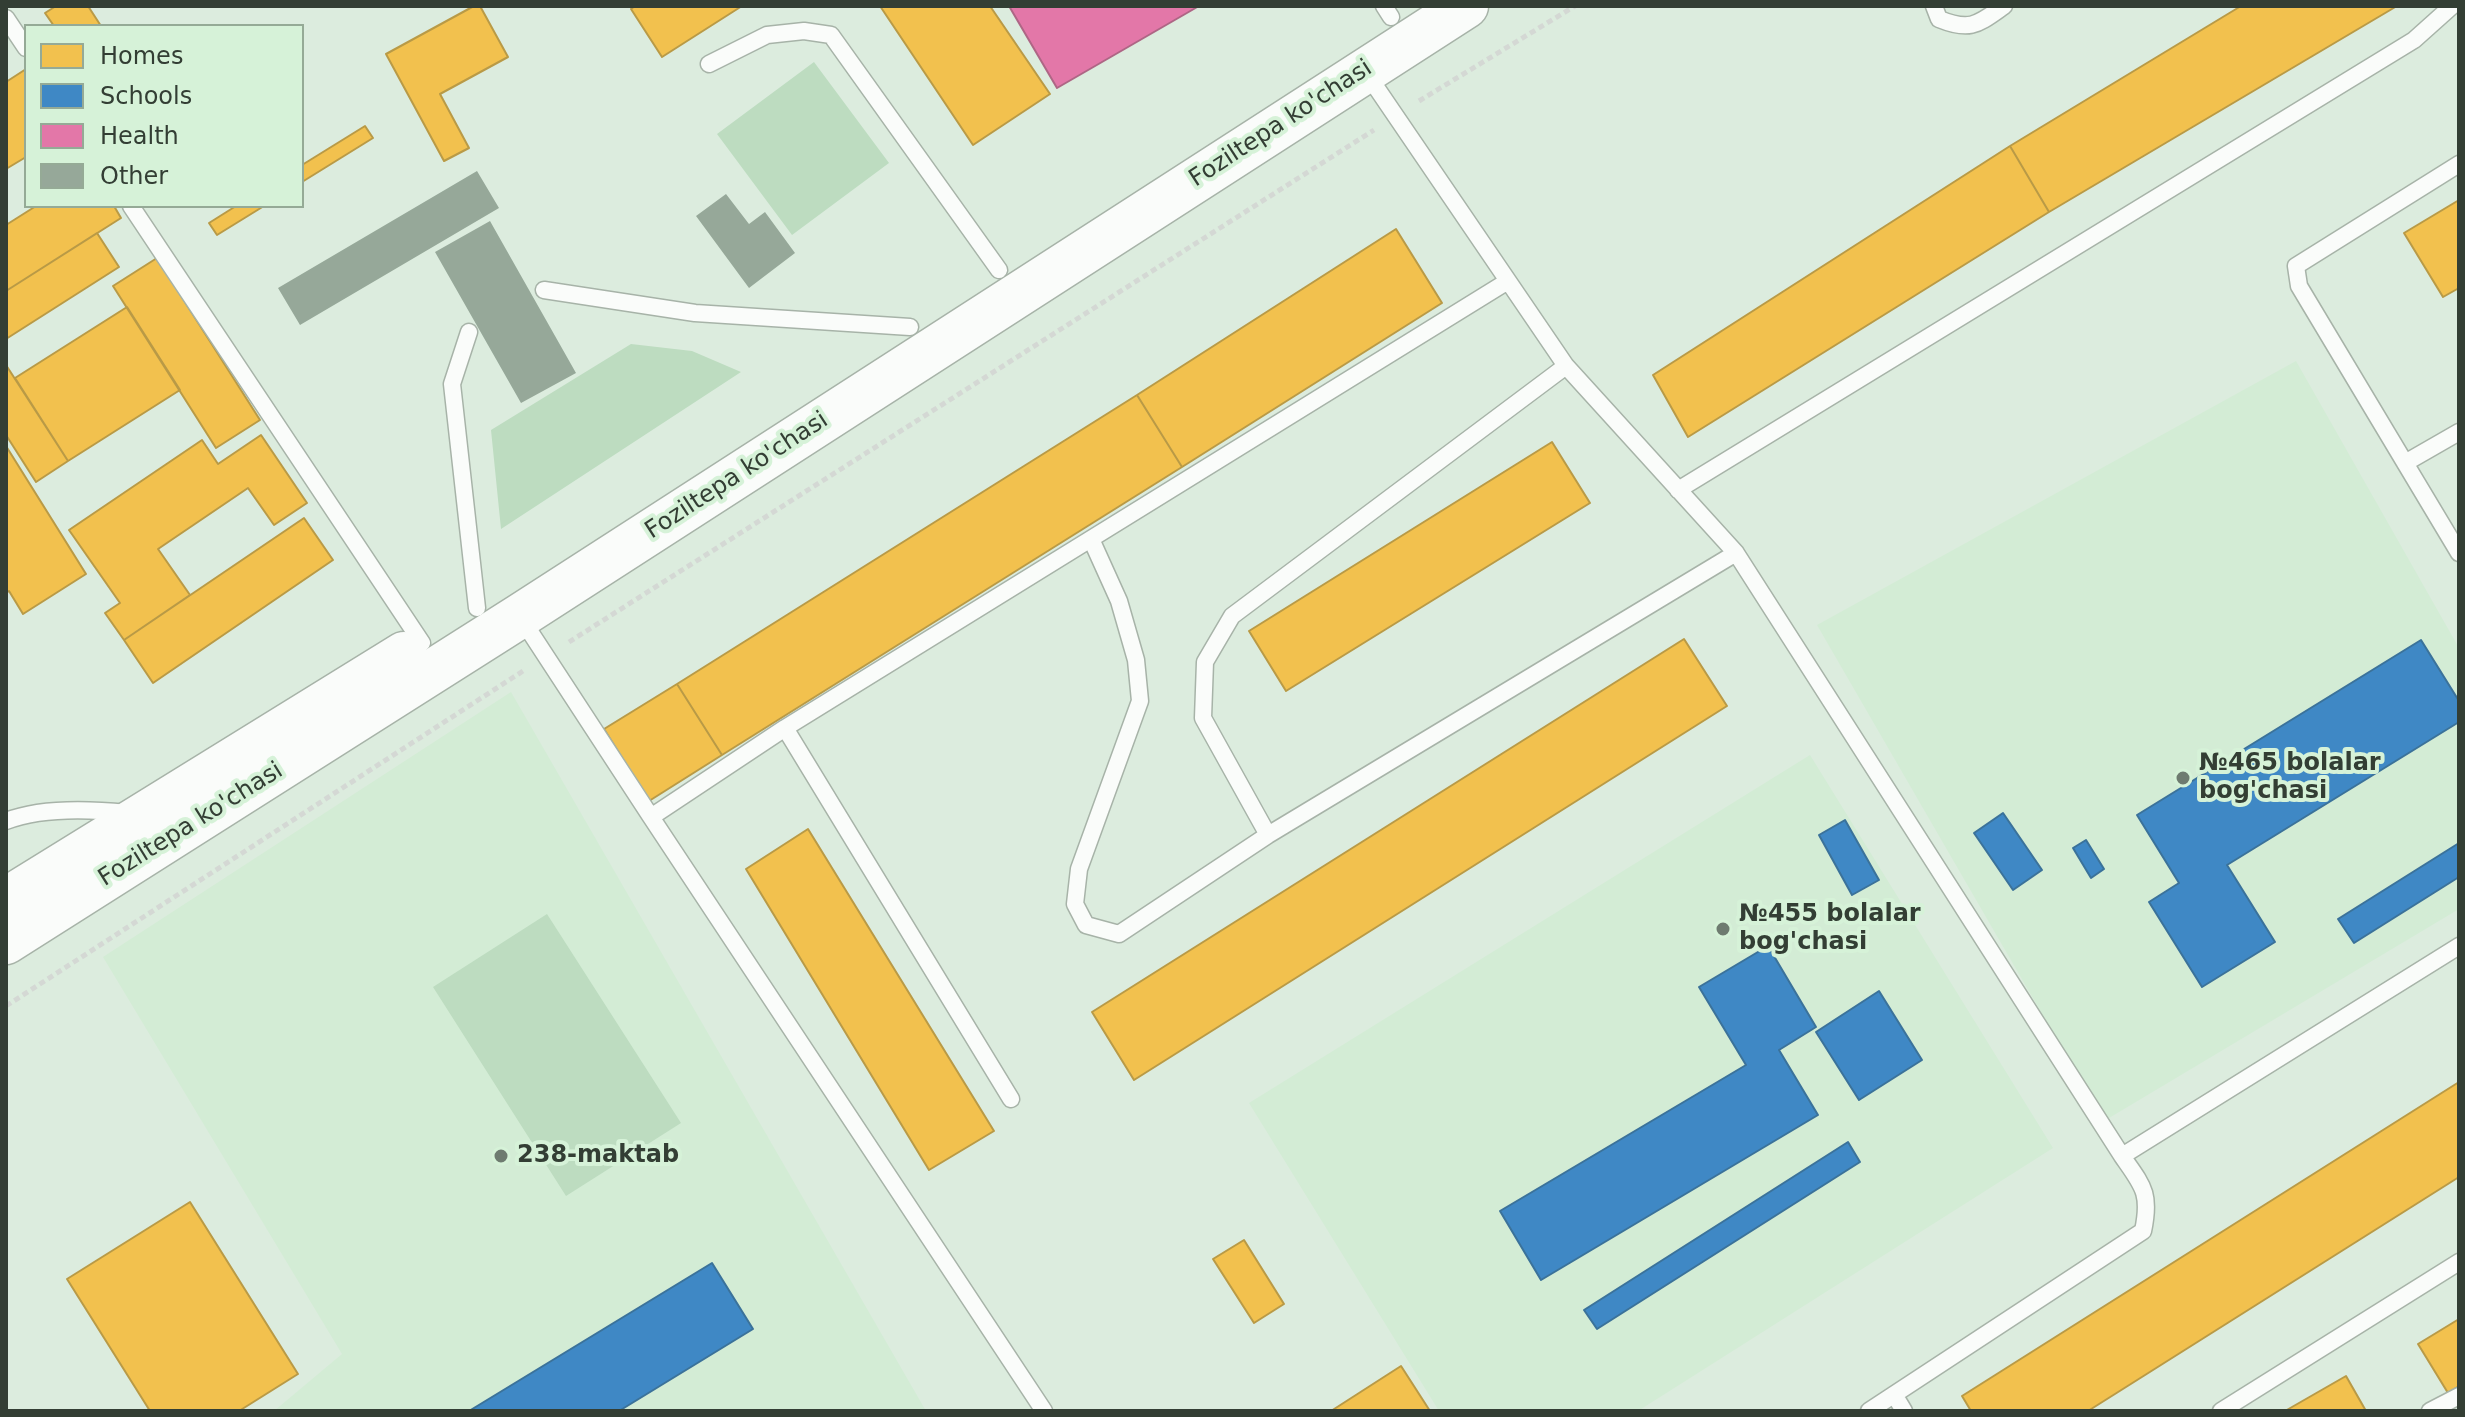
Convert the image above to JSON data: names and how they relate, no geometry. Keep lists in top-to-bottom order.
{
  "streets": {
    "main road": ["Foziltepa ko'chasi"]
  },
  "places": ["№465 bolalar bog'chasi", "№455 bolalar bog'chasi", "238-maktab"],
  "legend": [
    "Homes",
    "Schools",
    "Health",
    "Other"
  ]
}
